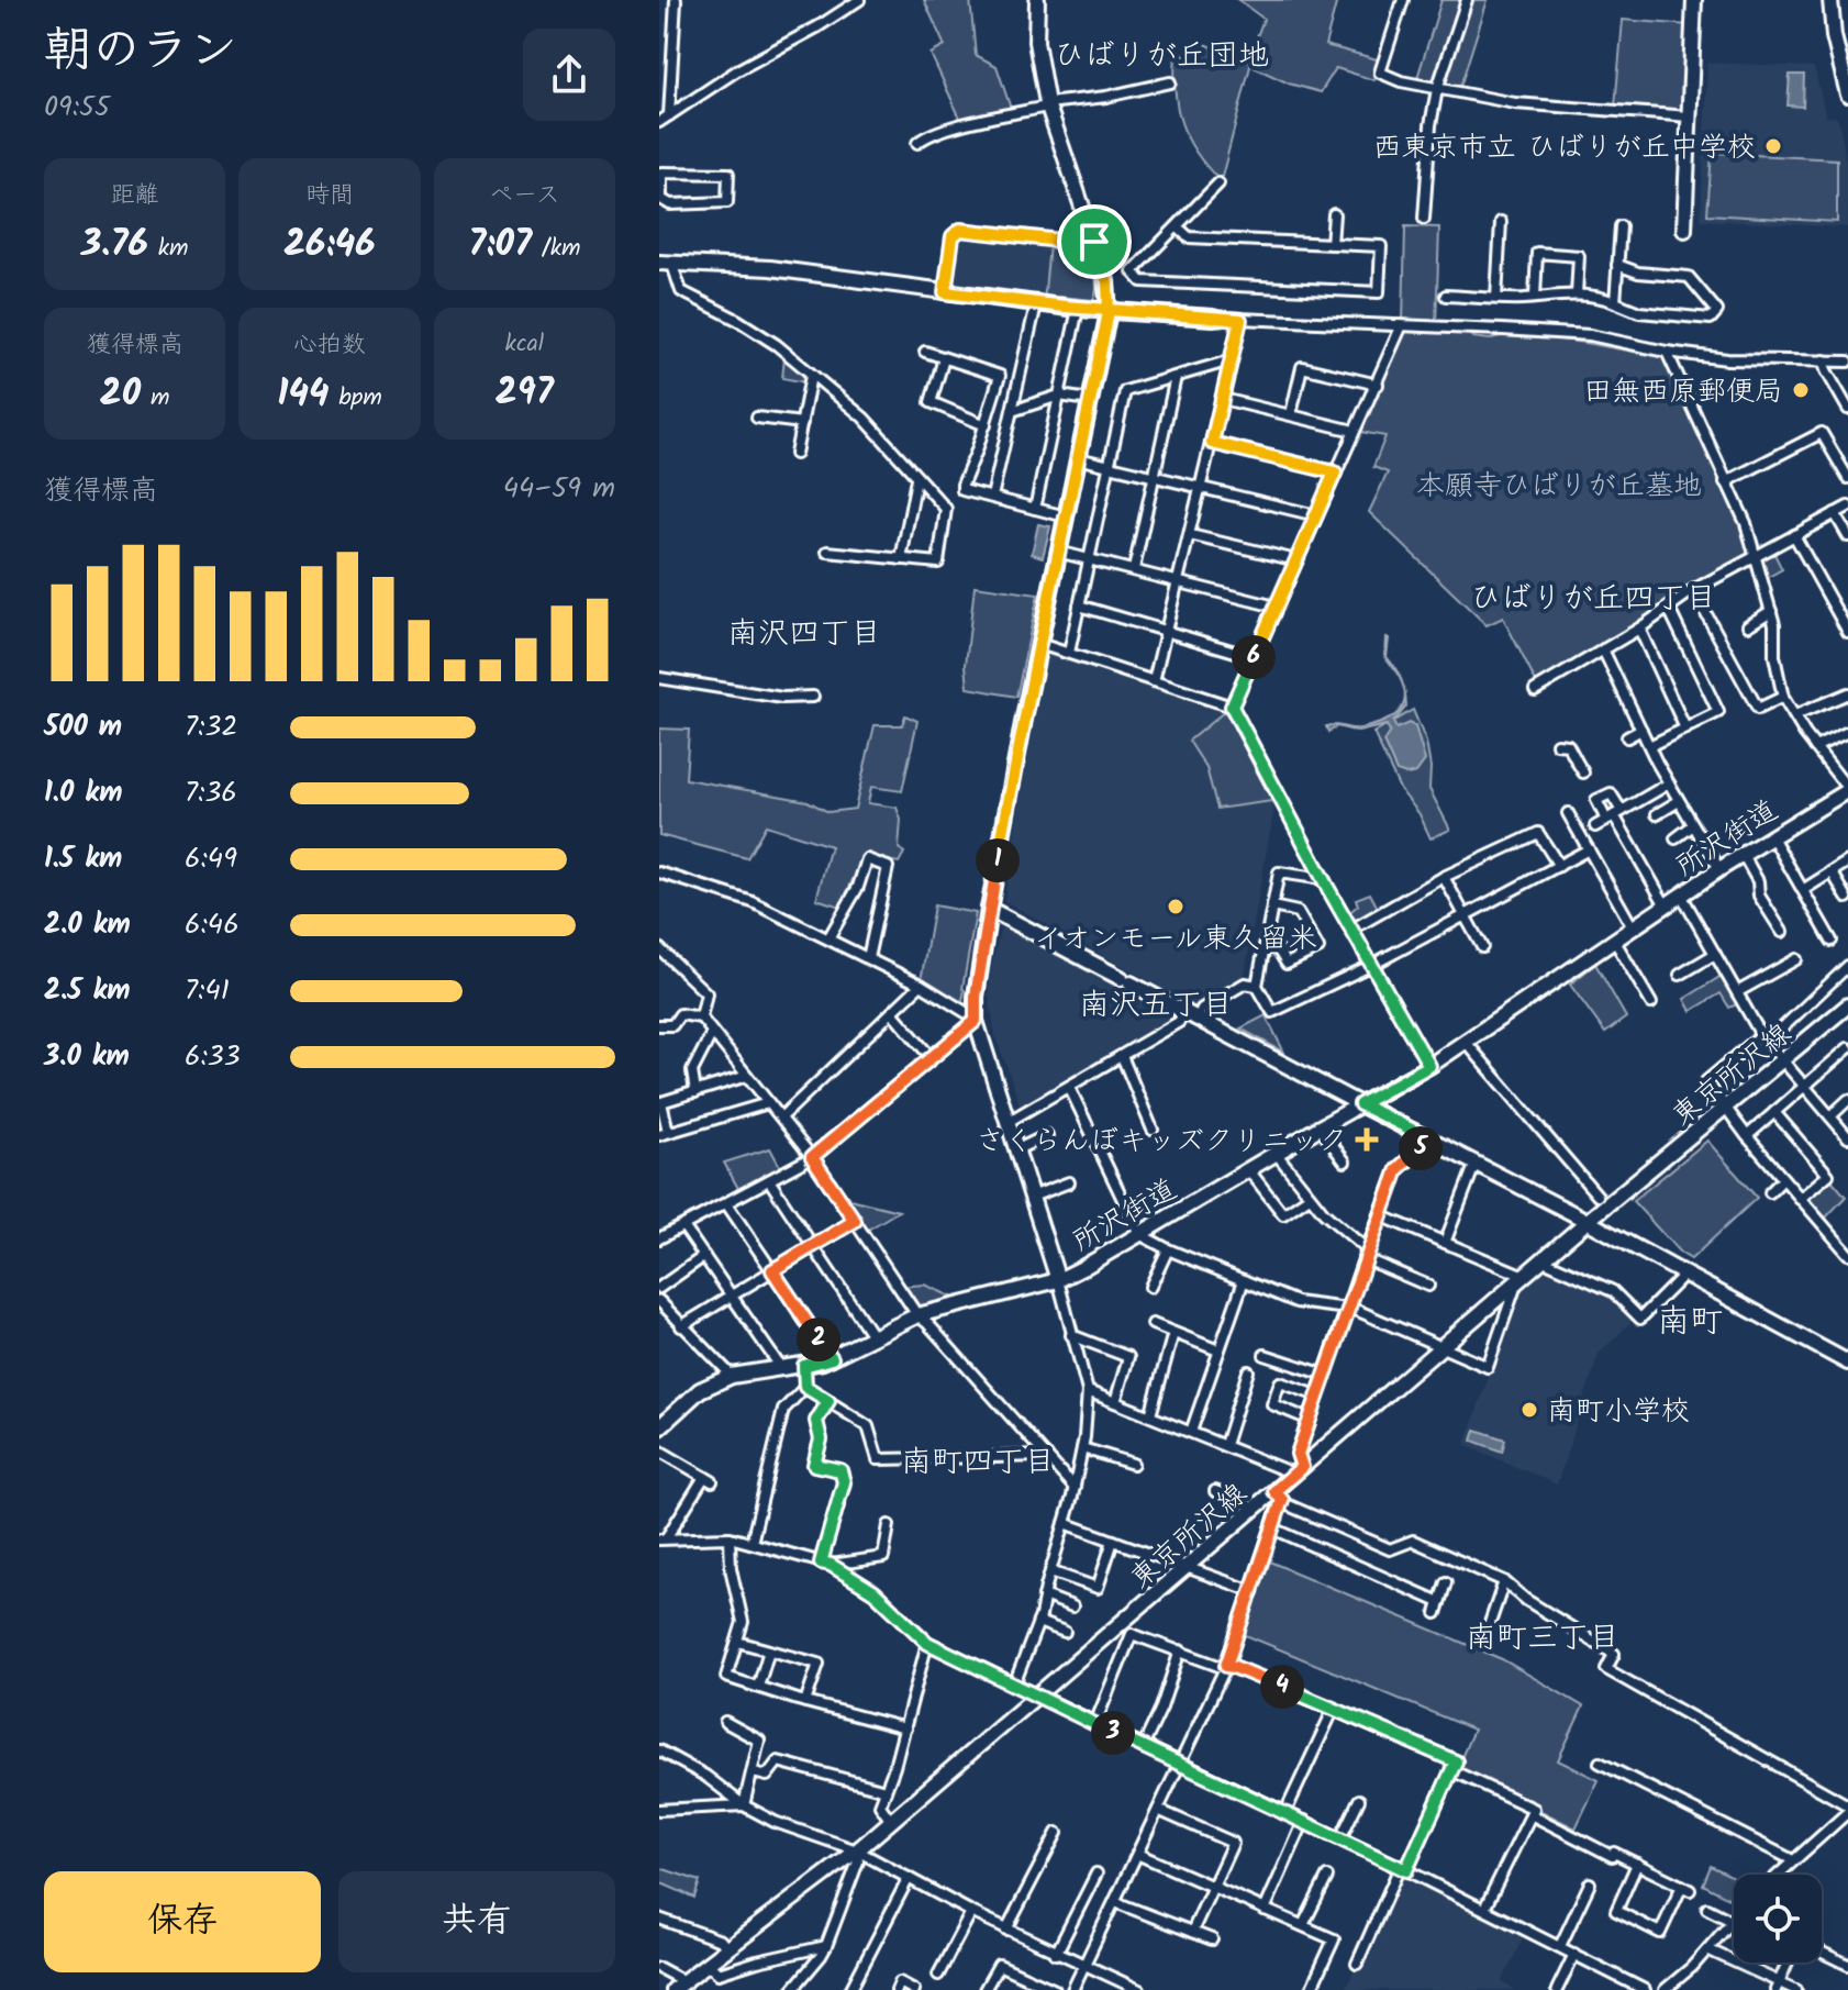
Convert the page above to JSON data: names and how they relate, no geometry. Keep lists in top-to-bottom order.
{
  "streets": {
    "main road": ["所沢街道", "東京所沢線"]
  },
  "districts": [
    "ひばりが丘団地",
    "ひばりが丘四丁目",
    "南沢四丁目",
    "南沢五丁目",
    "南町",
    "南町四丁目",
    "南町三丁目"
  ],
  "parks": ["本願寺ひばりが丘墓地"],
  "places": {
    "other": [
      "西東京市立 ひばりが丘中学校",
      "田無西原郵便局",
      "イオンモール東久留米",
      "南町小学校"
    ],
    "health": ["さくらんぼキッズクリニック"]
  },
  "page": {
    "heading": ["朝のラン", "09:55"],
    "stats": [
      ["距離", "3.76 km"],
      ["時間", "26:46"],
      ["ペース", "7:07 /km"],
      ["獲得標高", "20 m"],
      ["心拍数", "144 bpm"],
      ["kcal", "297"]
    ],
    "chart": ["獲得標高", "44–59 m"],
    "pins": [
      "6",
      "1",
      "5",
      "2",
      "4",
      "3"
    ],
    "list": [
      {
        "name": "500 m",
        "note": "7:32"
      },
      {
        "name": "1.0 km",
        "note": "7:36"
      },
      {
        "name": "1.5 km",
        "note": "6:49"
      },
      {
        "name": "2.0 km",
        "note": "6:46"
      },
      {
        "name": "2.5 km",
        "note": "7:41"
      },
      {
        "name": "3.0 km",
        "note": "6:33"
      }
    ],
    "buttons": ["保存", "共有"]
  }
}
